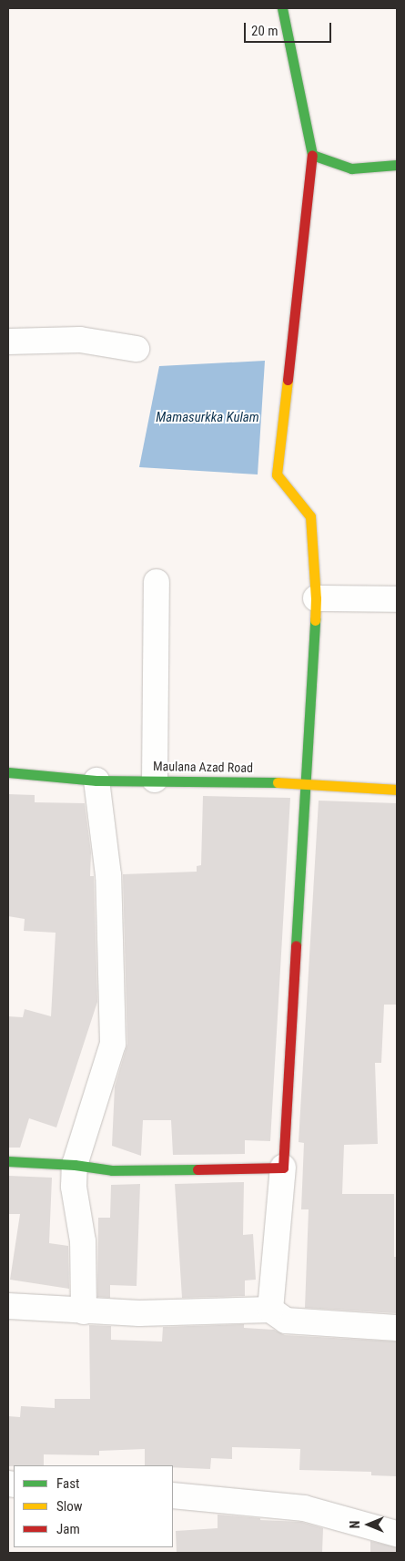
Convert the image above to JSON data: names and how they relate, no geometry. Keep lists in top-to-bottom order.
{
  "streets": {
    "street": ["Maulana Azad Road"]
  },
  "water": ["Mamasurkka Kulam"],
  "legend": ["Fast", "Slow", "Jam"],
  "scale_bar": "20 m",
  "north": "left"
}
